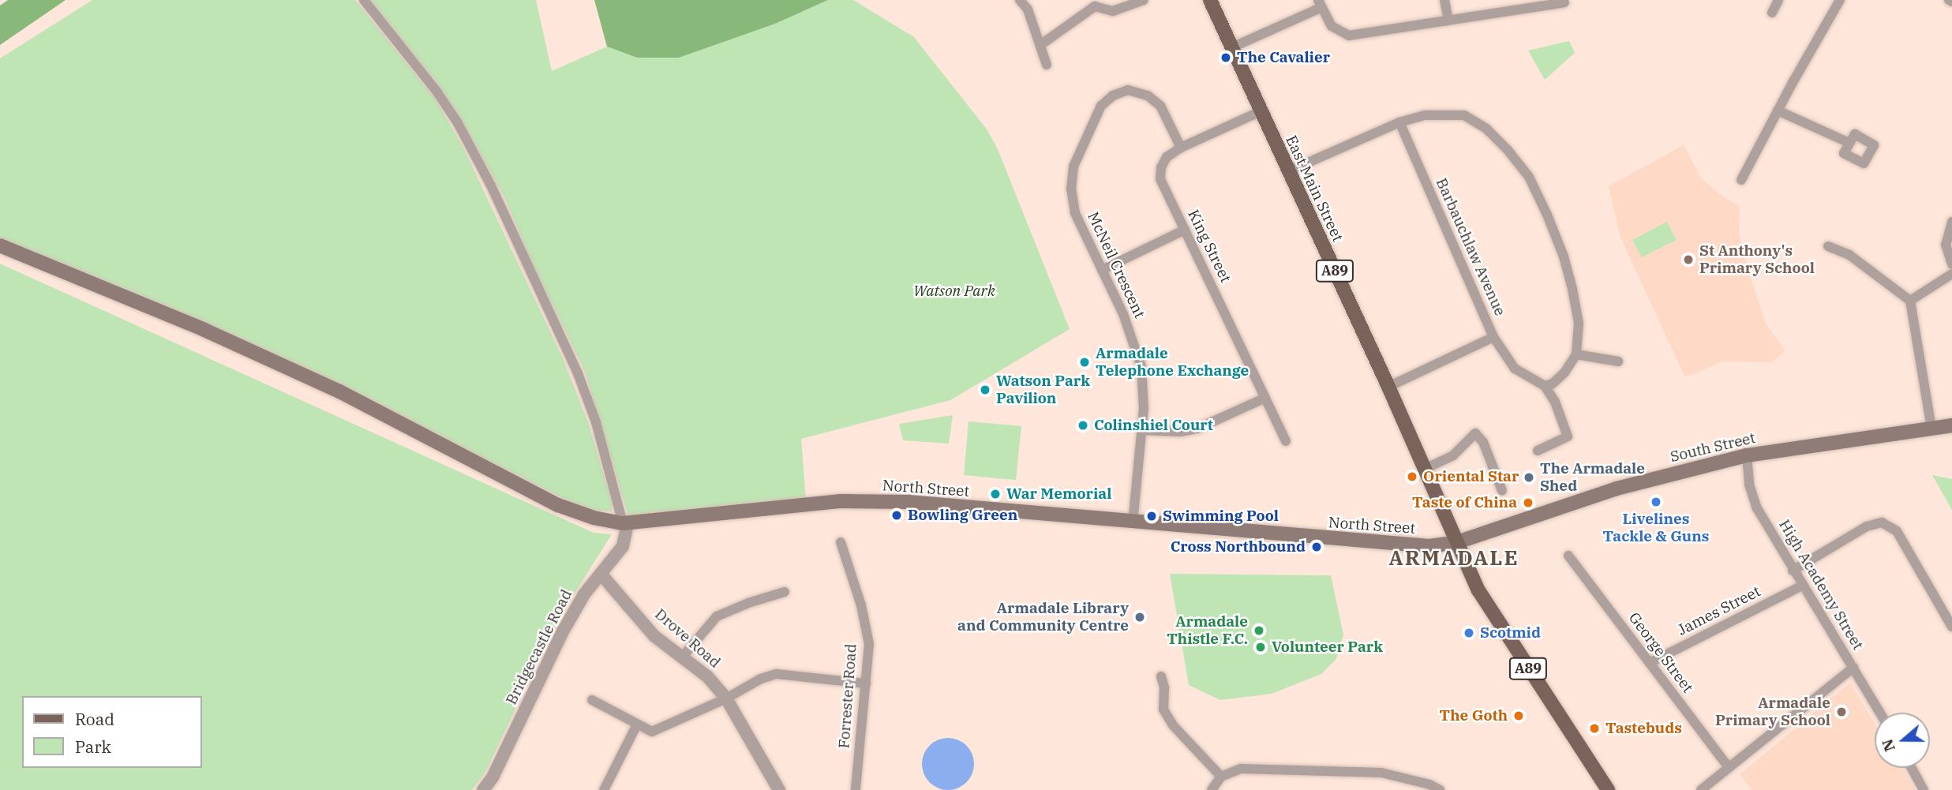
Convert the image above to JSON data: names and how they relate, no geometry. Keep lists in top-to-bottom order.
{
  "streets": {
    "main road": [
      "East Main Street",
      "A89",
      "South Street",
      "North Street"
    ],
    "street": [
      "King Street",
      "Barbauchlaw Avenue",
      "McNeil Crescent",
      "High Academy Street",
      "James Street",
      "Drove Road",
      "Bridgecastle Road",
      "George Street",
      "Forrester Road"
    ]
  },
  "crossings": [
    ["East Main Street", "King Street"],
    ["East Main Street", "Barbauchlaw Avenue"],
    ["East Main Street", "A89"],
    ["East Main Street", "South Street"],
    ["East Main Street", "North Street"],
    ["King Street", "McNeil Crescent"],
    ["McNeil Crescent", "North Street"],
    ["A89", "South Street"],
    ["A89", "North Street"],
    ["South Street", "North Street"],
    ["South Street", "High Academy Street"],
    ["North Street", "Bridgecastle Road"],
    ["High Academy Street", "James Street"],
    ["James Street", "George Street"],
    ["Drove Road", "Bridgecastle Road"]
  ],
  "districts": ["ARMADALE"],
  "parks": ["Watson Park"],
  "places": [
    "The Cavalier",
    "St Anthony's Primary School",
    "Armadale Telephone Exchange",
    "Watson Park Pavilion",
    "Colinshiel Court",
    "Oriental Star",
    "The Armadale Shed",
    "War Memorial",
    "Livelines Tackle & Guns",
    "Taste of China",
    "Bowling Green",
    "Swimming Pool",
    "Cross Northbound",
    "Armadale Library and Community Centre",
    "Armadale Thistle F.C.",
    "Scotmid",
    "Volunteer Park",
    "Armadale Primary School",
    "The Goth",
    "Tastebuds"
  ],
  "legend": ["Road", "Park"],
  "north": "left"
}
